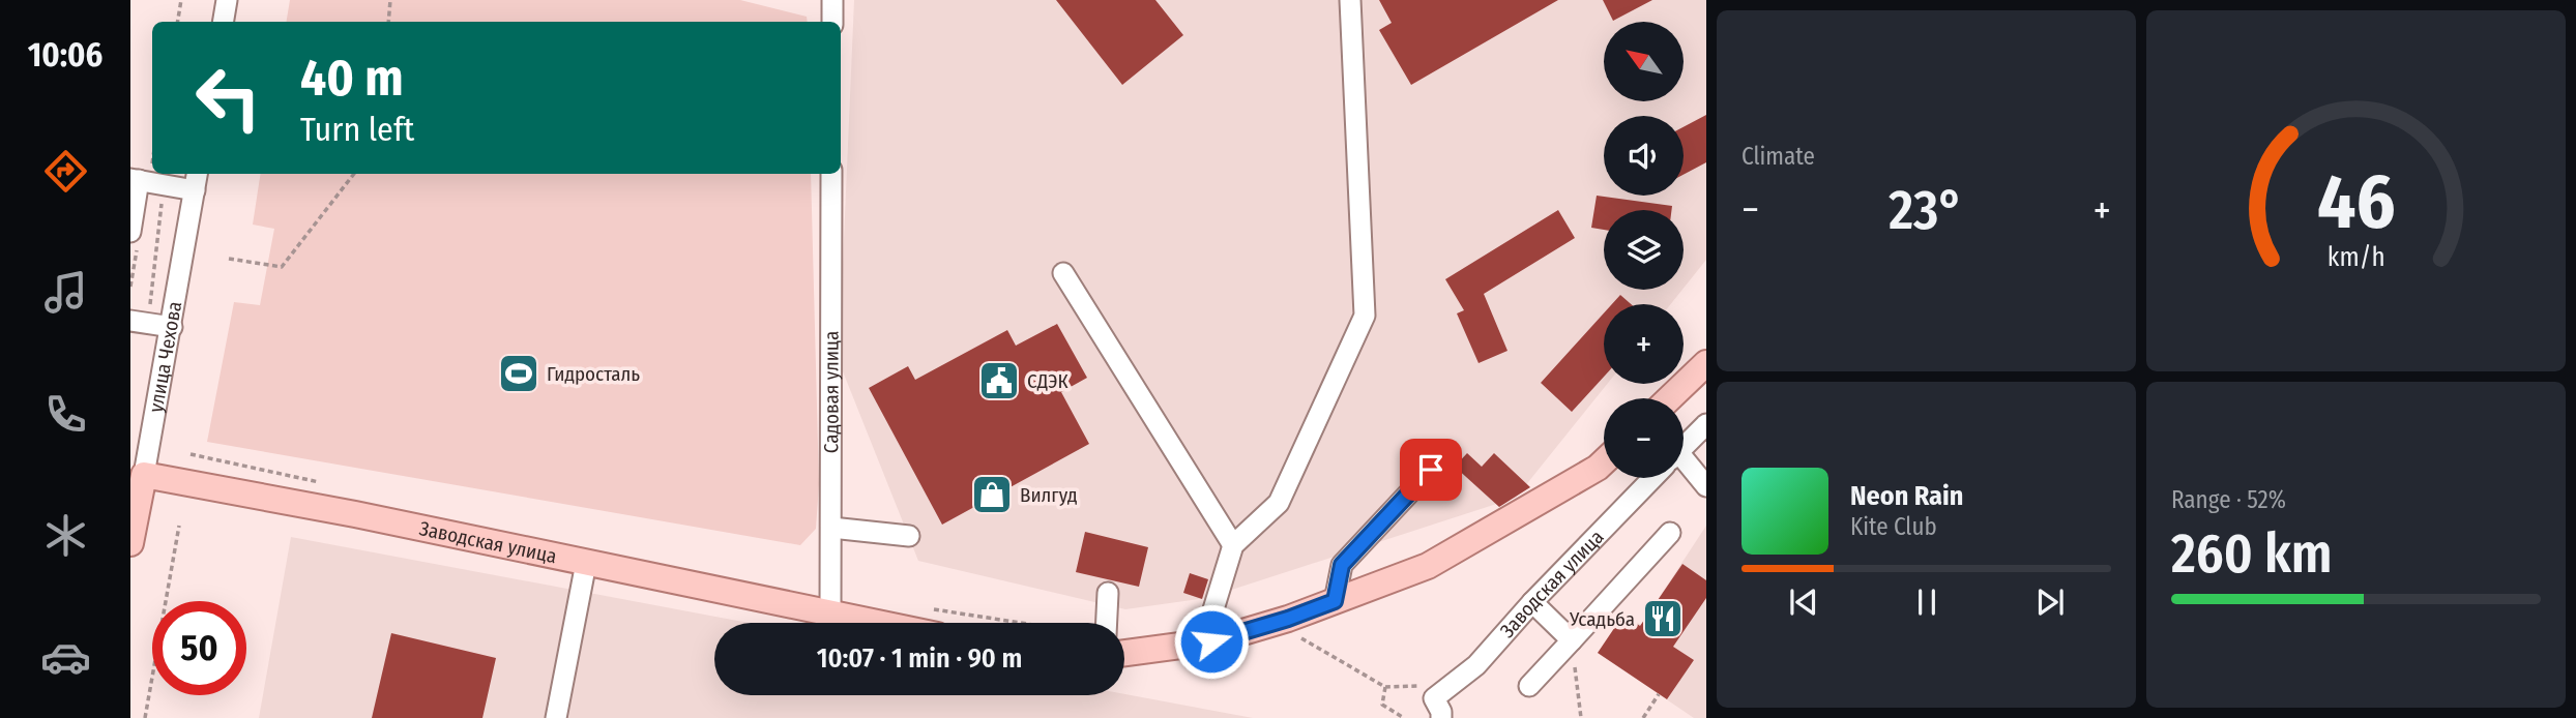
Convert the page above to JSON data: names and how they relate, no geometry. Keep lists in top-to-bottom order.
{
  "streets": {
    "main road": ["улица Чехова", "Заводская улица"],
    "street": ["Садовая улица"]
  },
  "crossings": [
    ["улица Чехова", "Заводская улица"],
    ["Садовая улица", "Заводская улица"]
  ],
  "places": {
    "sports": ["Гидросталь"],
    "public building": ["СДЭК"],
    "shop": ["Вилгуд"],
    "restaurant": ["Усадьба"]
  },
  "north": "top left",
  "page": {
    "tabs": "10:06",
    "tile": [
      "Climate",
      ["Range · 52%", "260 km"]
    ],
    "map_buttons": ["+", "−"],
    "turn": ["40 m", "Turn left"],
    "heat": ["−", "23°", "+"],
    "song": ["Neon Rain", "Kite Club"],
    "limit": "50",
    "trip": "10:07 · 1 min · 90 m",
    "gauge": ["46", "km/h"]
  }
}
